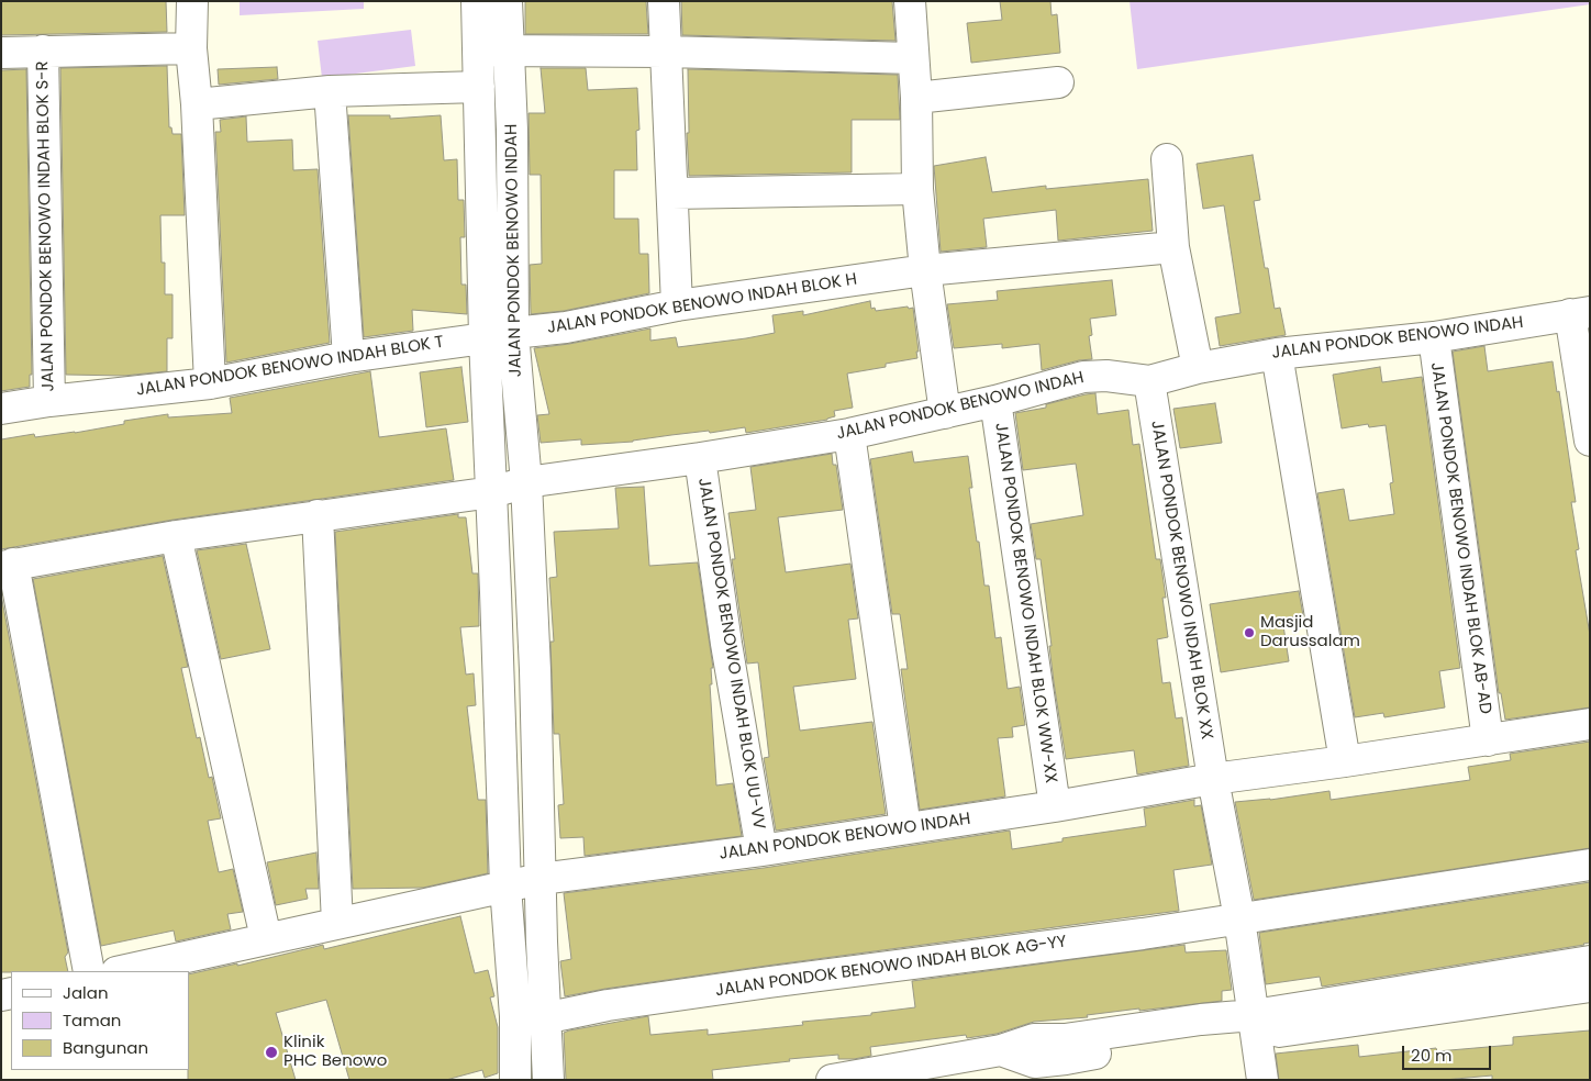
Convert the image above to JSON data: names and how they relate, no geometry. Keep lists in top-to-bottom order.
{
  "streets": {
    "street": [
      "JALAN PONDOK BENOWO INDAH BLOK S-R",
      "JALAN PONDOK BENOWO INDAH",
      "JALAN PONDOK BENOWO INDAH BLOK H",
      "JALAN PONDOK BENOWO INDAH BLOK T",
      "JALAN PONDOK BENOWO INDAH BLOK AB-AD",
      "JALAN PONDOK BENOWO INDAH BLOK XX",
      "JALAN PONDOK BENOWO INDAH BLOK WW-XX",
      "JALAN PONDOK BENOWO INDAH BLOK UU-VV",
      "JALAN PONDOK BENOWO INDAH BLOK AG-YY"
    ]
  },
  "crossings": [
    ["JALAN PONDOK BENOWO INDAH BLOK S-R", "JALAN PONDOK BENOWO INDAH BLOK T"],
    ["JALAN PONDOK BENOWO INDAH", "JALAN PONDOK BENOWO INDAH BLOK H"],
    ["JALAN PONDOK BENOWO INDAH", "JALAN PONDOK BENOWO INDAH BLOK T"],
    ["JALAN PONDOK BENOWO INDAH", "JALAN PONDOK BENOWO INDAH BLOK AB-AD"],
    ["JALAN PONDOK BENOWO INDAH", "JALAN PONDOK BENOWO INDAH BLOK XX"],
    ["JALAN PONDOK BENOWO INDAH", "JALAN PONDOK BENOWO INDAH BLOK WW-XX"],
    ["JALAN PONDOK BENOWO INDAH", "JALAN PONDOK BENOWO INDAH BLOK UU-VV"],
    ["JALAN PONDOK BENOWO INDAH", "JALAN PONDOK BENOWO INDAH BLOK AG-YY"],
    ["JALAN PONDOK BENOWO INDAH BLOK H", "JALAN PONDOK BENOWO INDAH BLOK T"]
  ],
  "places": ["Masjid Darussalam", "Klinik PHC Benowo"],
  "legend": ["Jalan", "Taman", "Bangunan"],
  "scale_bar": "20 m"
}
